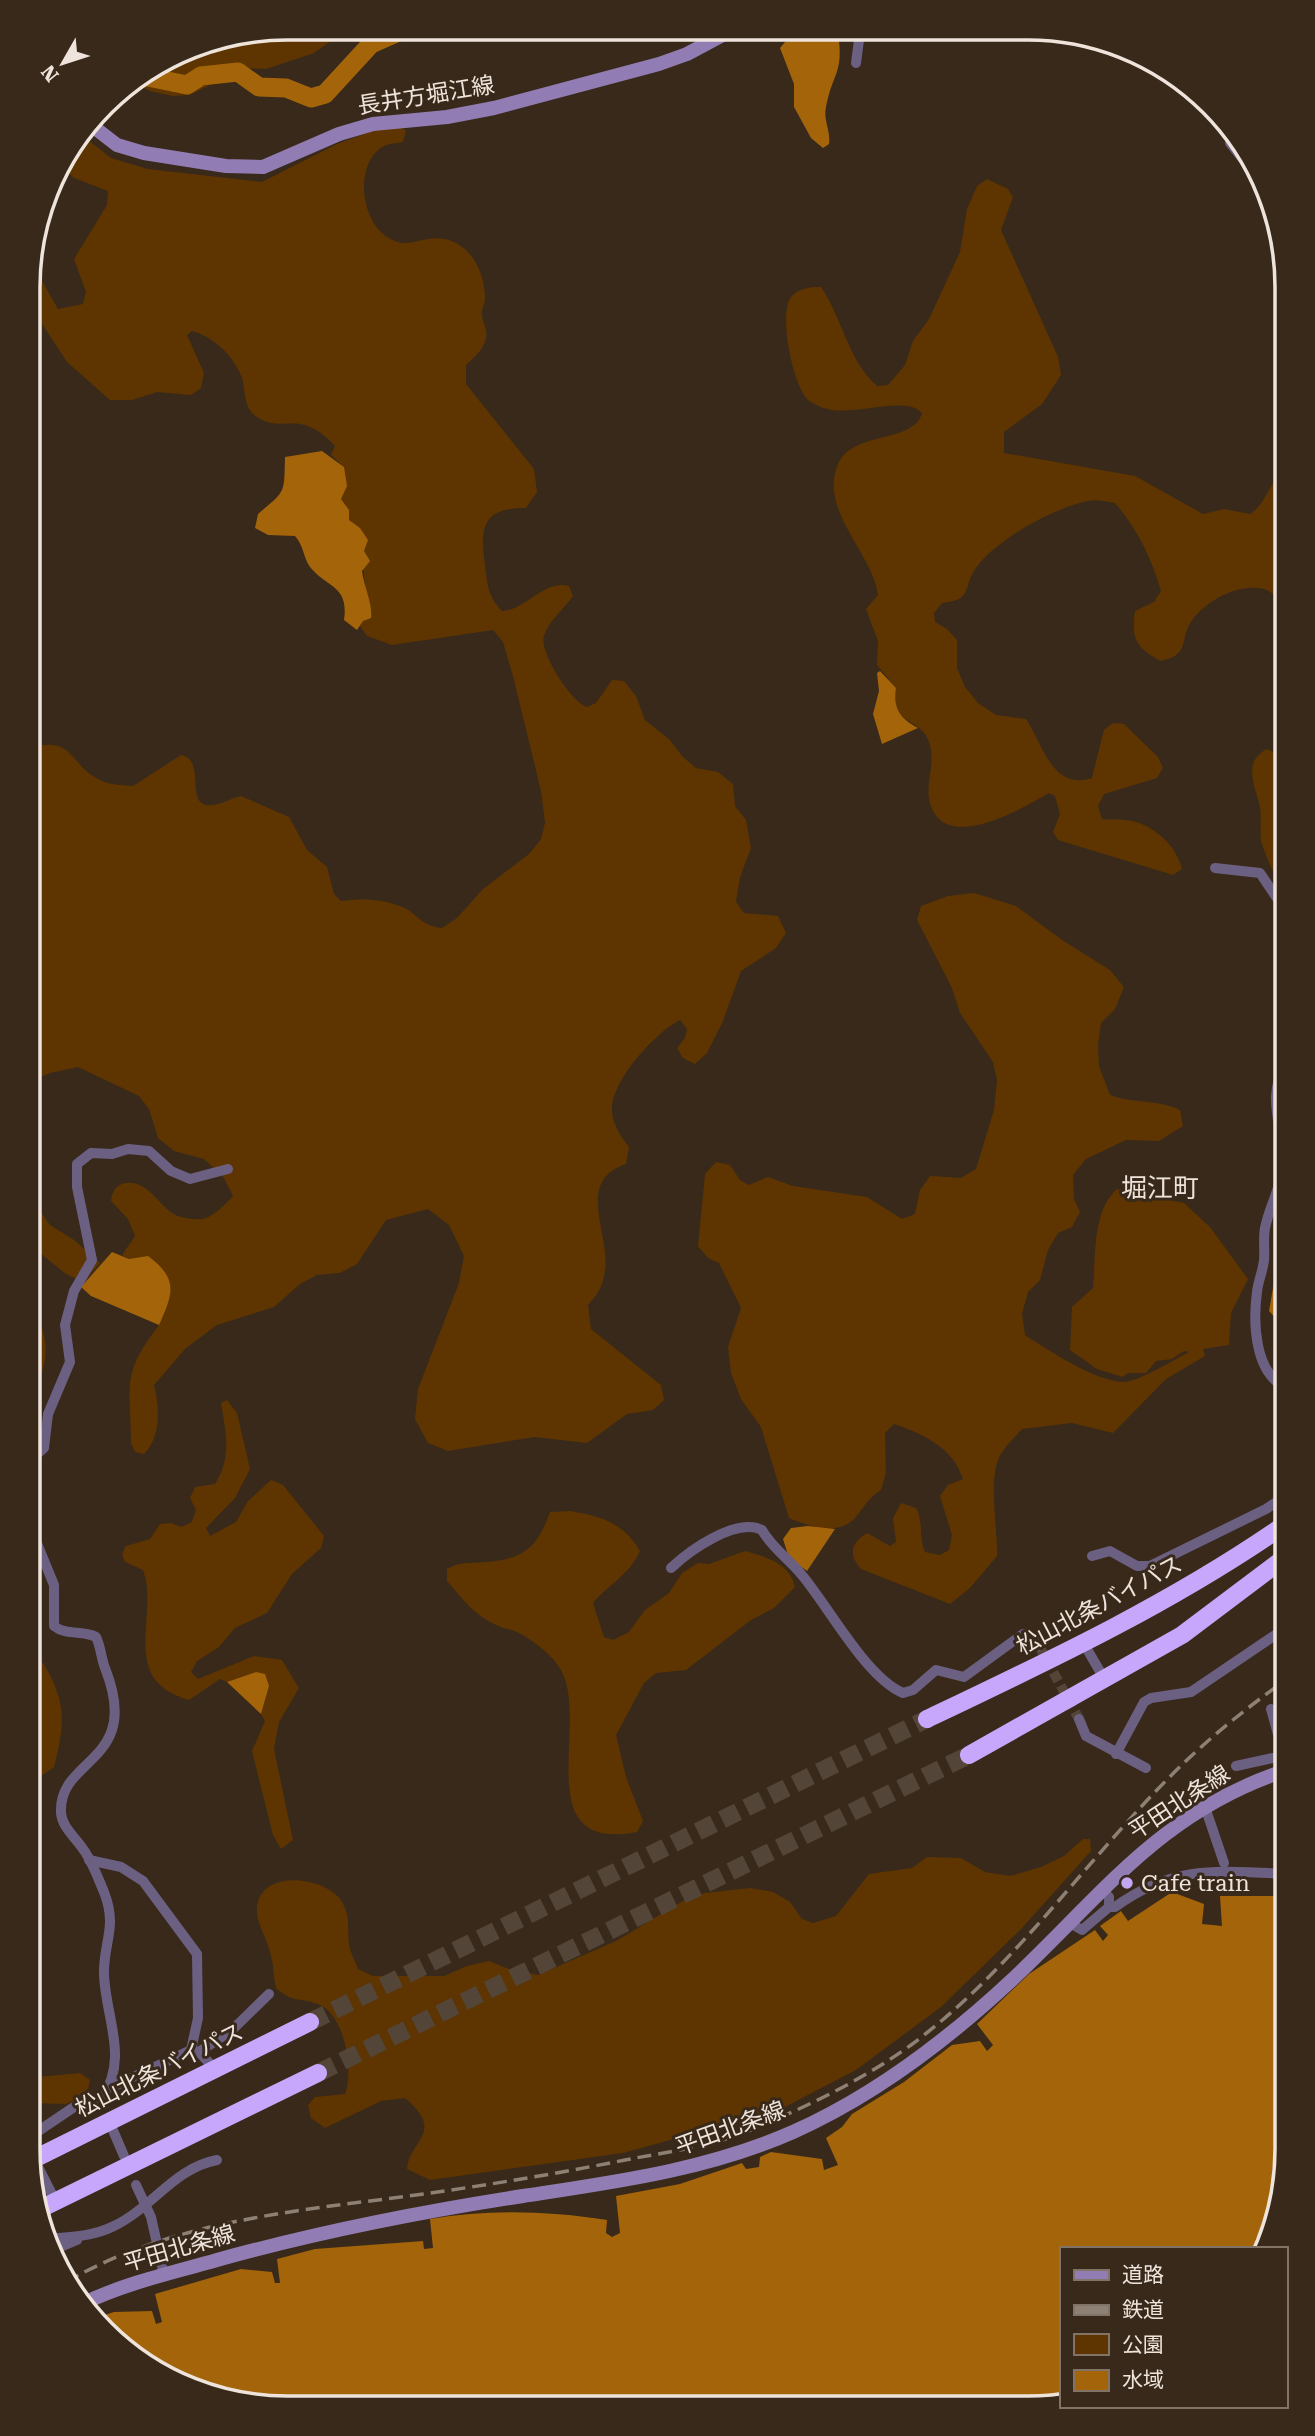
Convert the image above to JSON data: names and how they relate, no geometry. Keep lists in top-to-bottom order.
{
  "streets": {
    "highway": ["松山北条バイパス"],
    "main road": ["長井方堀江線", "平田北条線"]
  },
  "districts": ["堀江町"],
  "places": ["Cafe train"],
  "legend": [
    "道路",
    "鉄道",
    "公園",
    "水域"
  ],
  "north": "bottom left"
}
